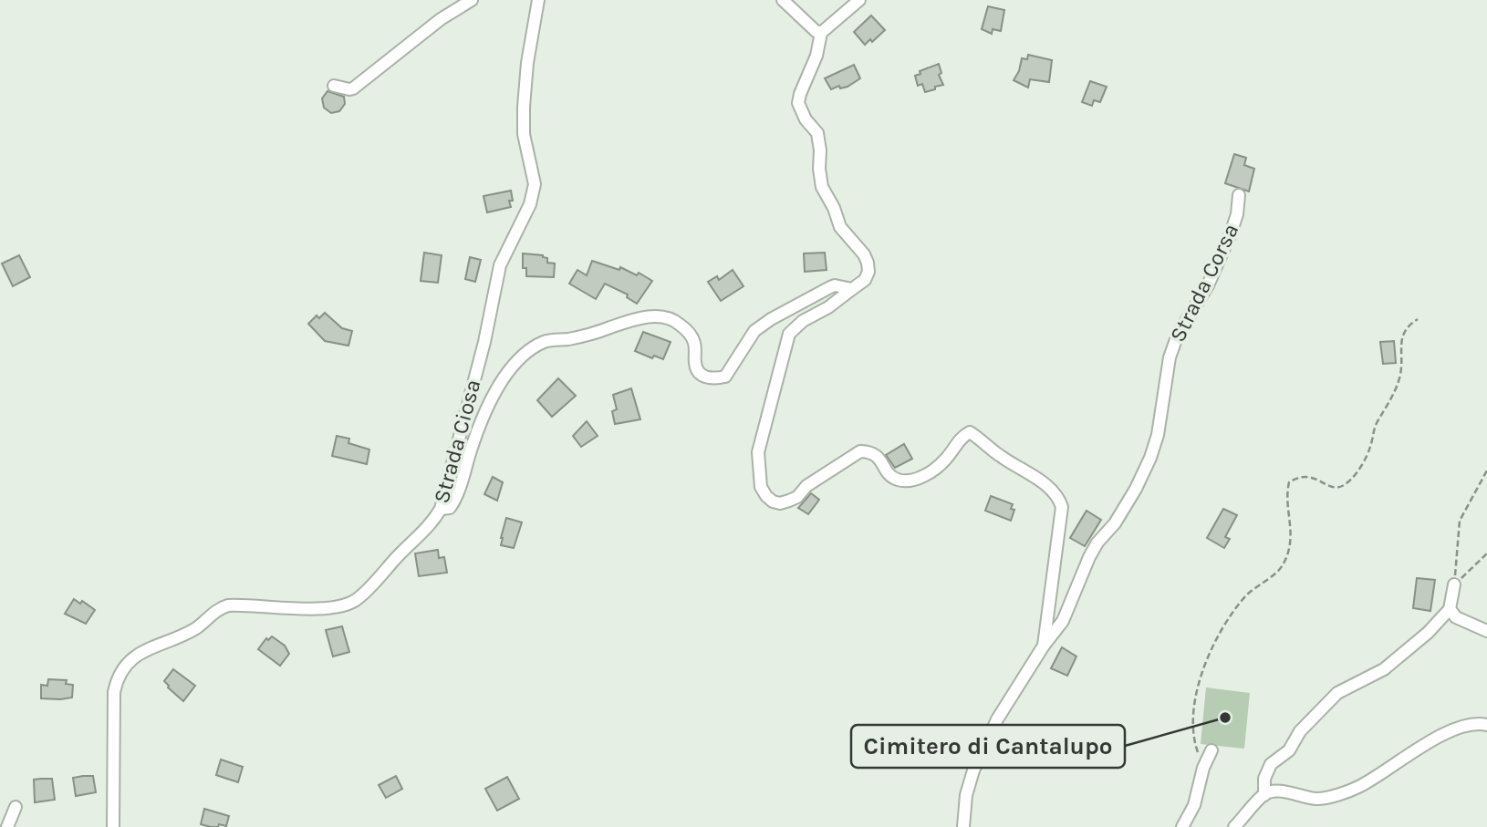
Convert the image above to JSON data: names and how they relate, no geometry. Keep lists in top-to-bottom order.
{
  "streets": {
    "street": ["Strada Corsa", "Strada Ciosa"]
  },
  "places": ["Cimitero di Cantalupo"]
}
